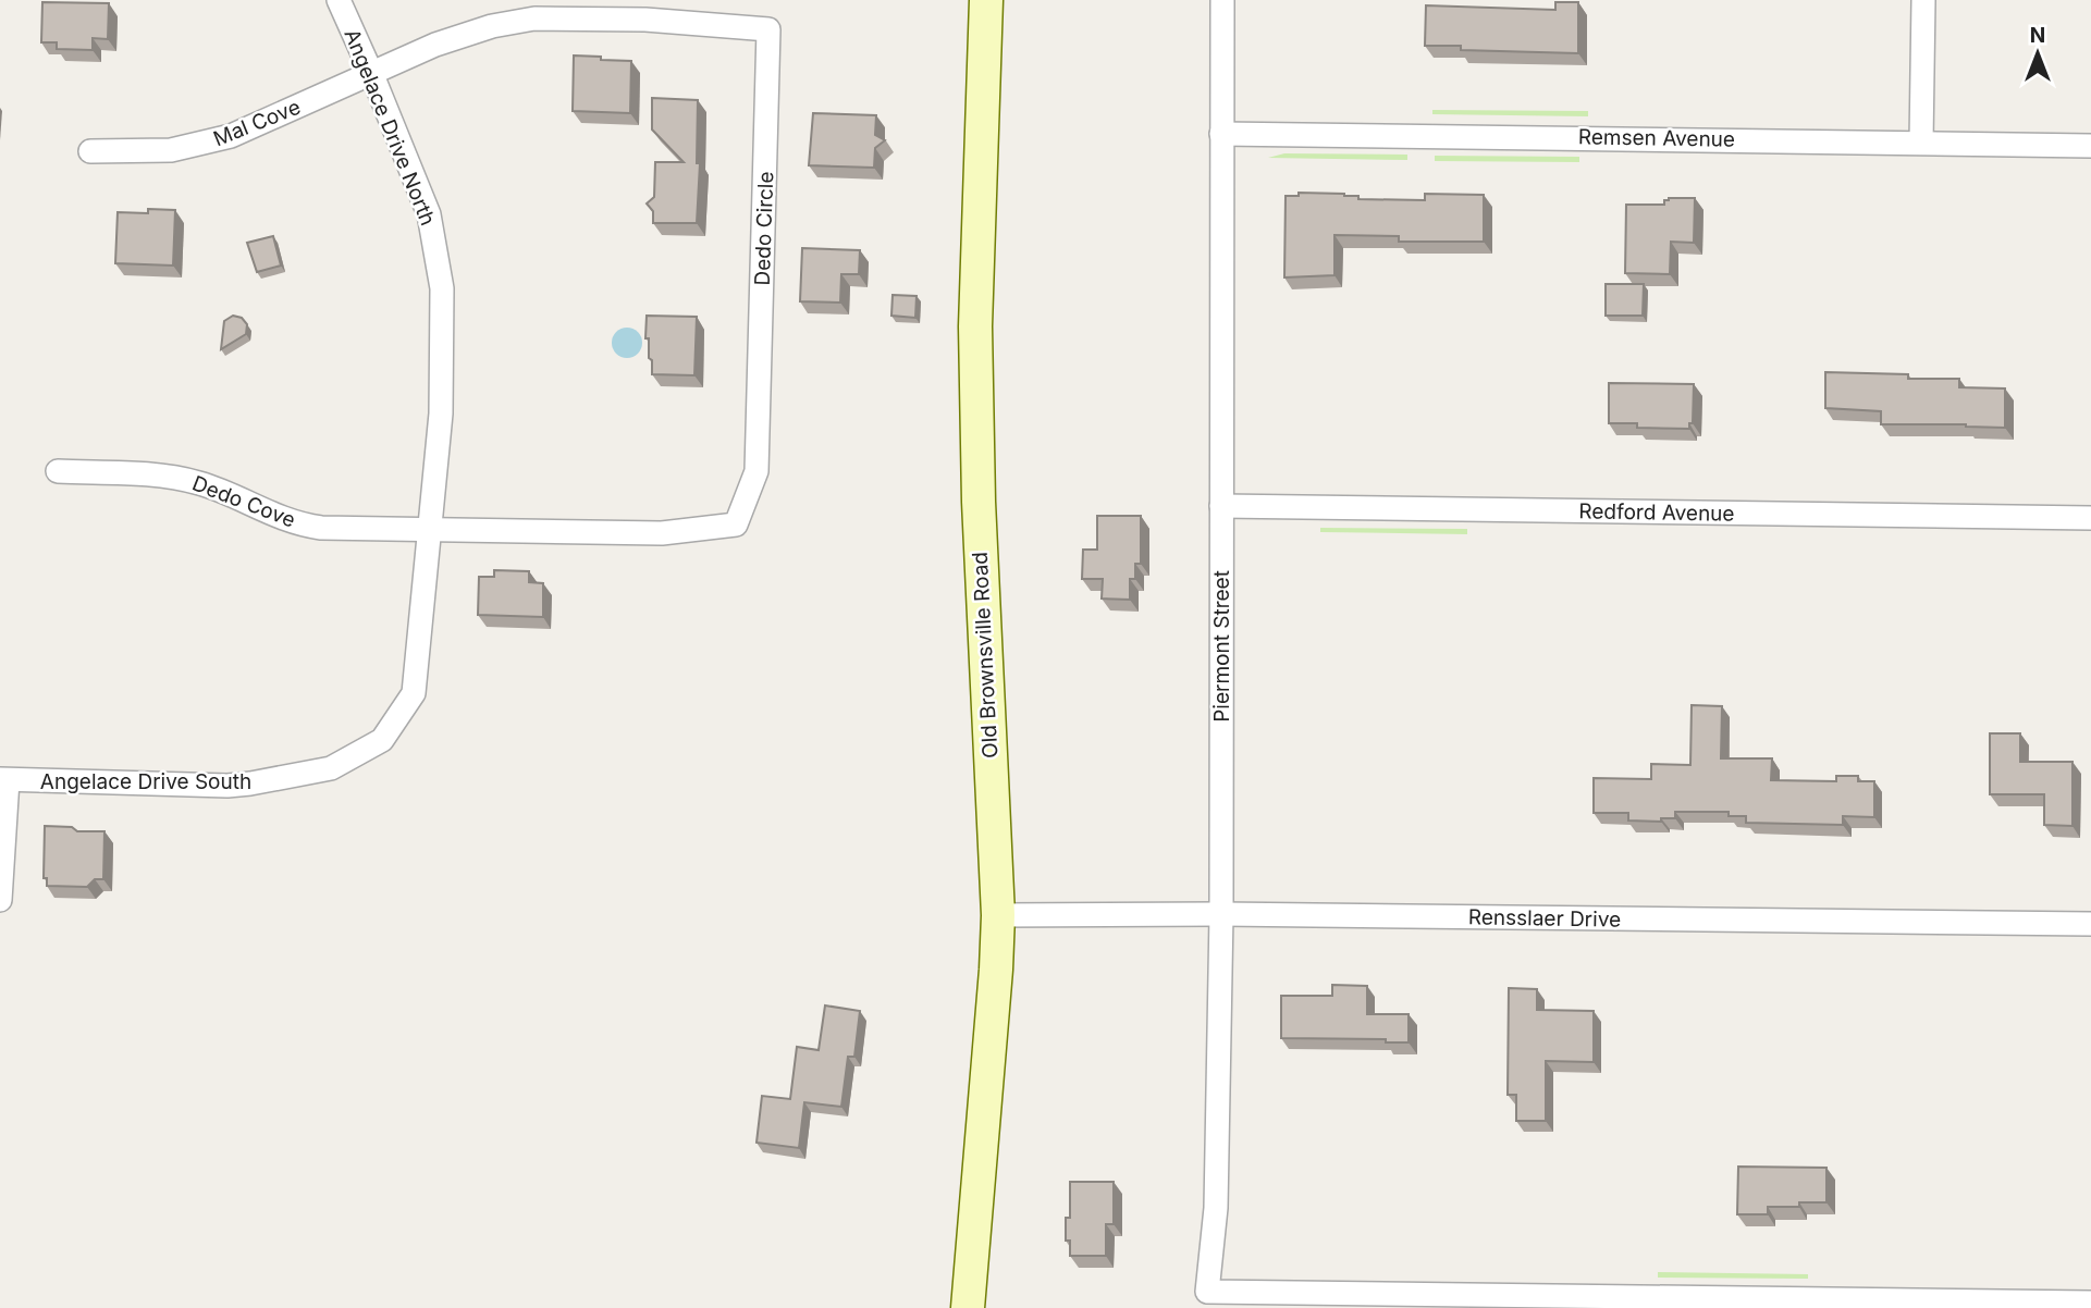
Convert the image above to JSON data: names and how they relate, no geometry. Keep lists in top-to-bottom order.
{
  "streets": {
    "street": [
      "Mal Cove",
      "Angelace Drive North",
      "Remsen Avenue",
      "Dedo Circle",
      "Dedo Cove",
      "Redford Avenue",
      "Piermont Street",
      "Old Brownsville Road",
      "Angelace Drive South",
      "Rensslaer Drive"
    ]
  },
  "crossings": [
    ["Mal Cove", "Angelace Drive North"],
    ["Mal Cove", "Dedo Circle"],
    ["Angelace Drive North", "Dedo Circle"],
    ["Angelace Drive North", "Dedo Cove"],
    ["Angelace Drive North", "Angelace Drive South"],
    ["Remsen Avenue", "Piermont Street"],
    ["Dedo Circle", "Dedo Cove"],
    ["Dedo Circle", "Angelace Drive South"],
    ["Dedo Cove", "Angelace Drive South"],
    ["Redford Avenue", "Piermont Street"],
    ["Piermont Street", "Rensslaer Drive"],
    ["Old Brownsville Road", "Rensslaer Drive"]
  ],
  "north": "top"
}
